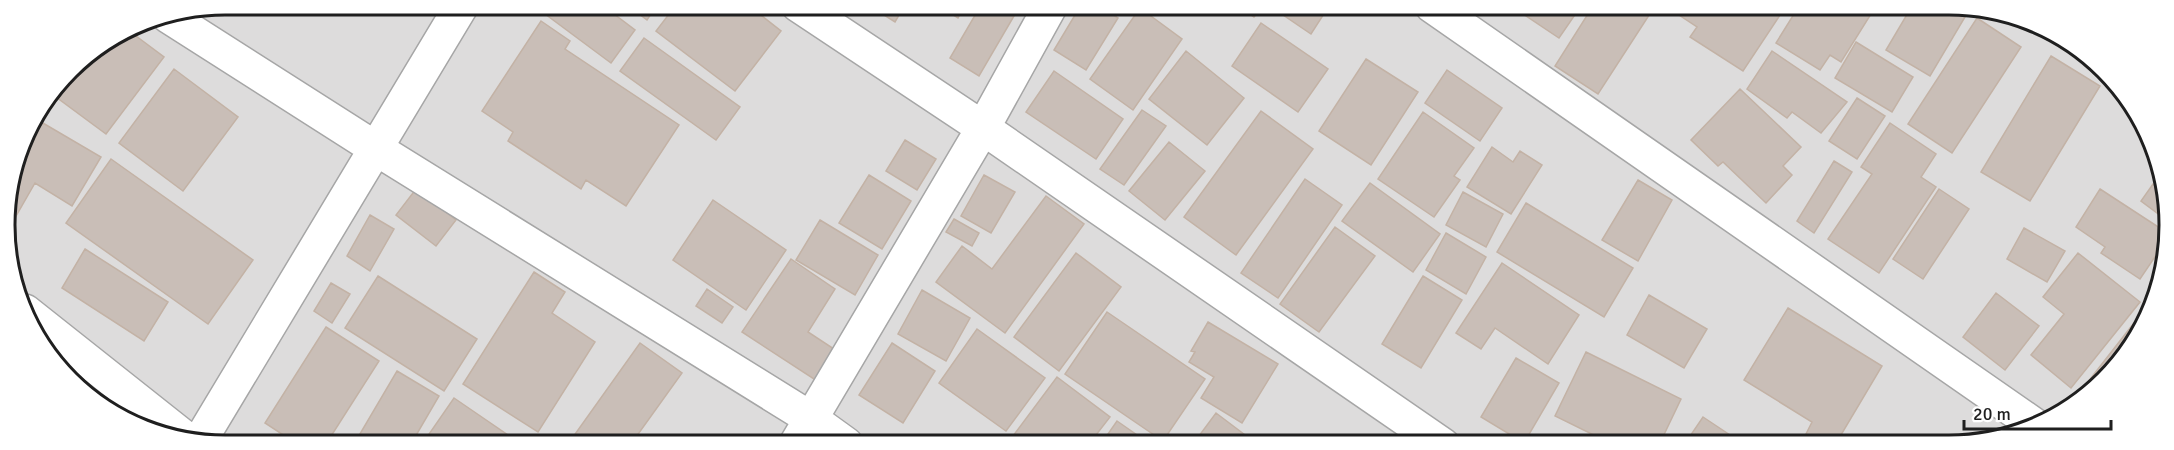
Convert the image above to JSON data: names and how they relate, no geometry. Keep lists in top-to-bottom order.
{
  "scale_bar": "20 m"
}
